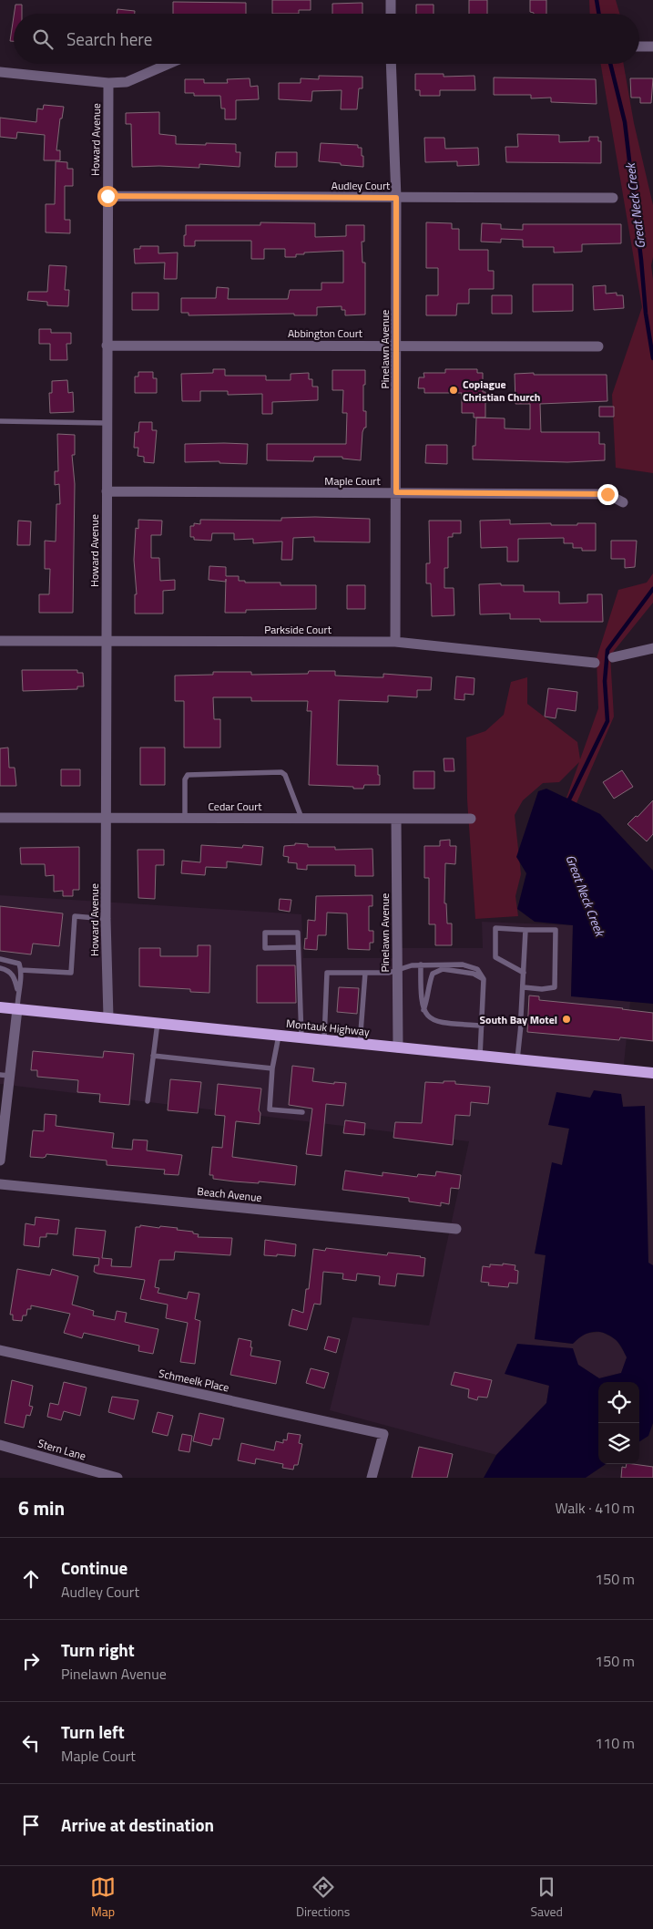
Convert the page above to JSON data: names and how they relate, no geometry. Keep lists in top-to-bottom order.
{
  "streets": {
    "main road": ["Montauk Highway"],
    "street": [
      "Howard Avenue",
      "Audley Court",
      "Abbington Court",
      "Pinelawn Avenue",
      "Maple Court",
      "Parkside Court",
      "Cedar Court",
      "Beach Avenue",
      "Schmeelk Place",
      "Stern Lane"
    ]
  },
  "crossings": [
    ["Howard Avenue", "Audley Court"],
    ["Howard Avenue", "Abbington Court"],
    ["Howard Avenue", "Maple Court"],
    ["Howard Avenue", "Parkside Court"],
    ["Howard Avenue", "Cedar Court"],
    ["Howard Avenue", "Montauk Highway"],
    ["Audley Court", "Pinelawn Avenue"],
    ["Abbington Court", "Pinelawn Avenue"],
    ["Pinelawn Avenue", "Maple Court"],
    ["Pinelawn Avenue", "Parkside Court"],
    ["Pinelawn Avenue", "Cedar Court"],
    ["Pinelawn Avenue", "Montauk Highway"]
  ],
  "water": ["Great Neck Creek"],
  "places": ["Copiague Christian Church", "South Bay Motel"],
  "page": {
    "search": "Search here",
    "heading": ["6 min", "Walk · 410 m"],
    "list": [
      ["Continue", "Audley Court", "150 m"],
      ["Turn right", "Pinelawn Avenue", "150 m"],
      ["Turn left", "Maple Court", "110 m"],
      "Arrive at destination"
    ],
    "nav": ["Map", "Directions", "Saved"]
  }
}
